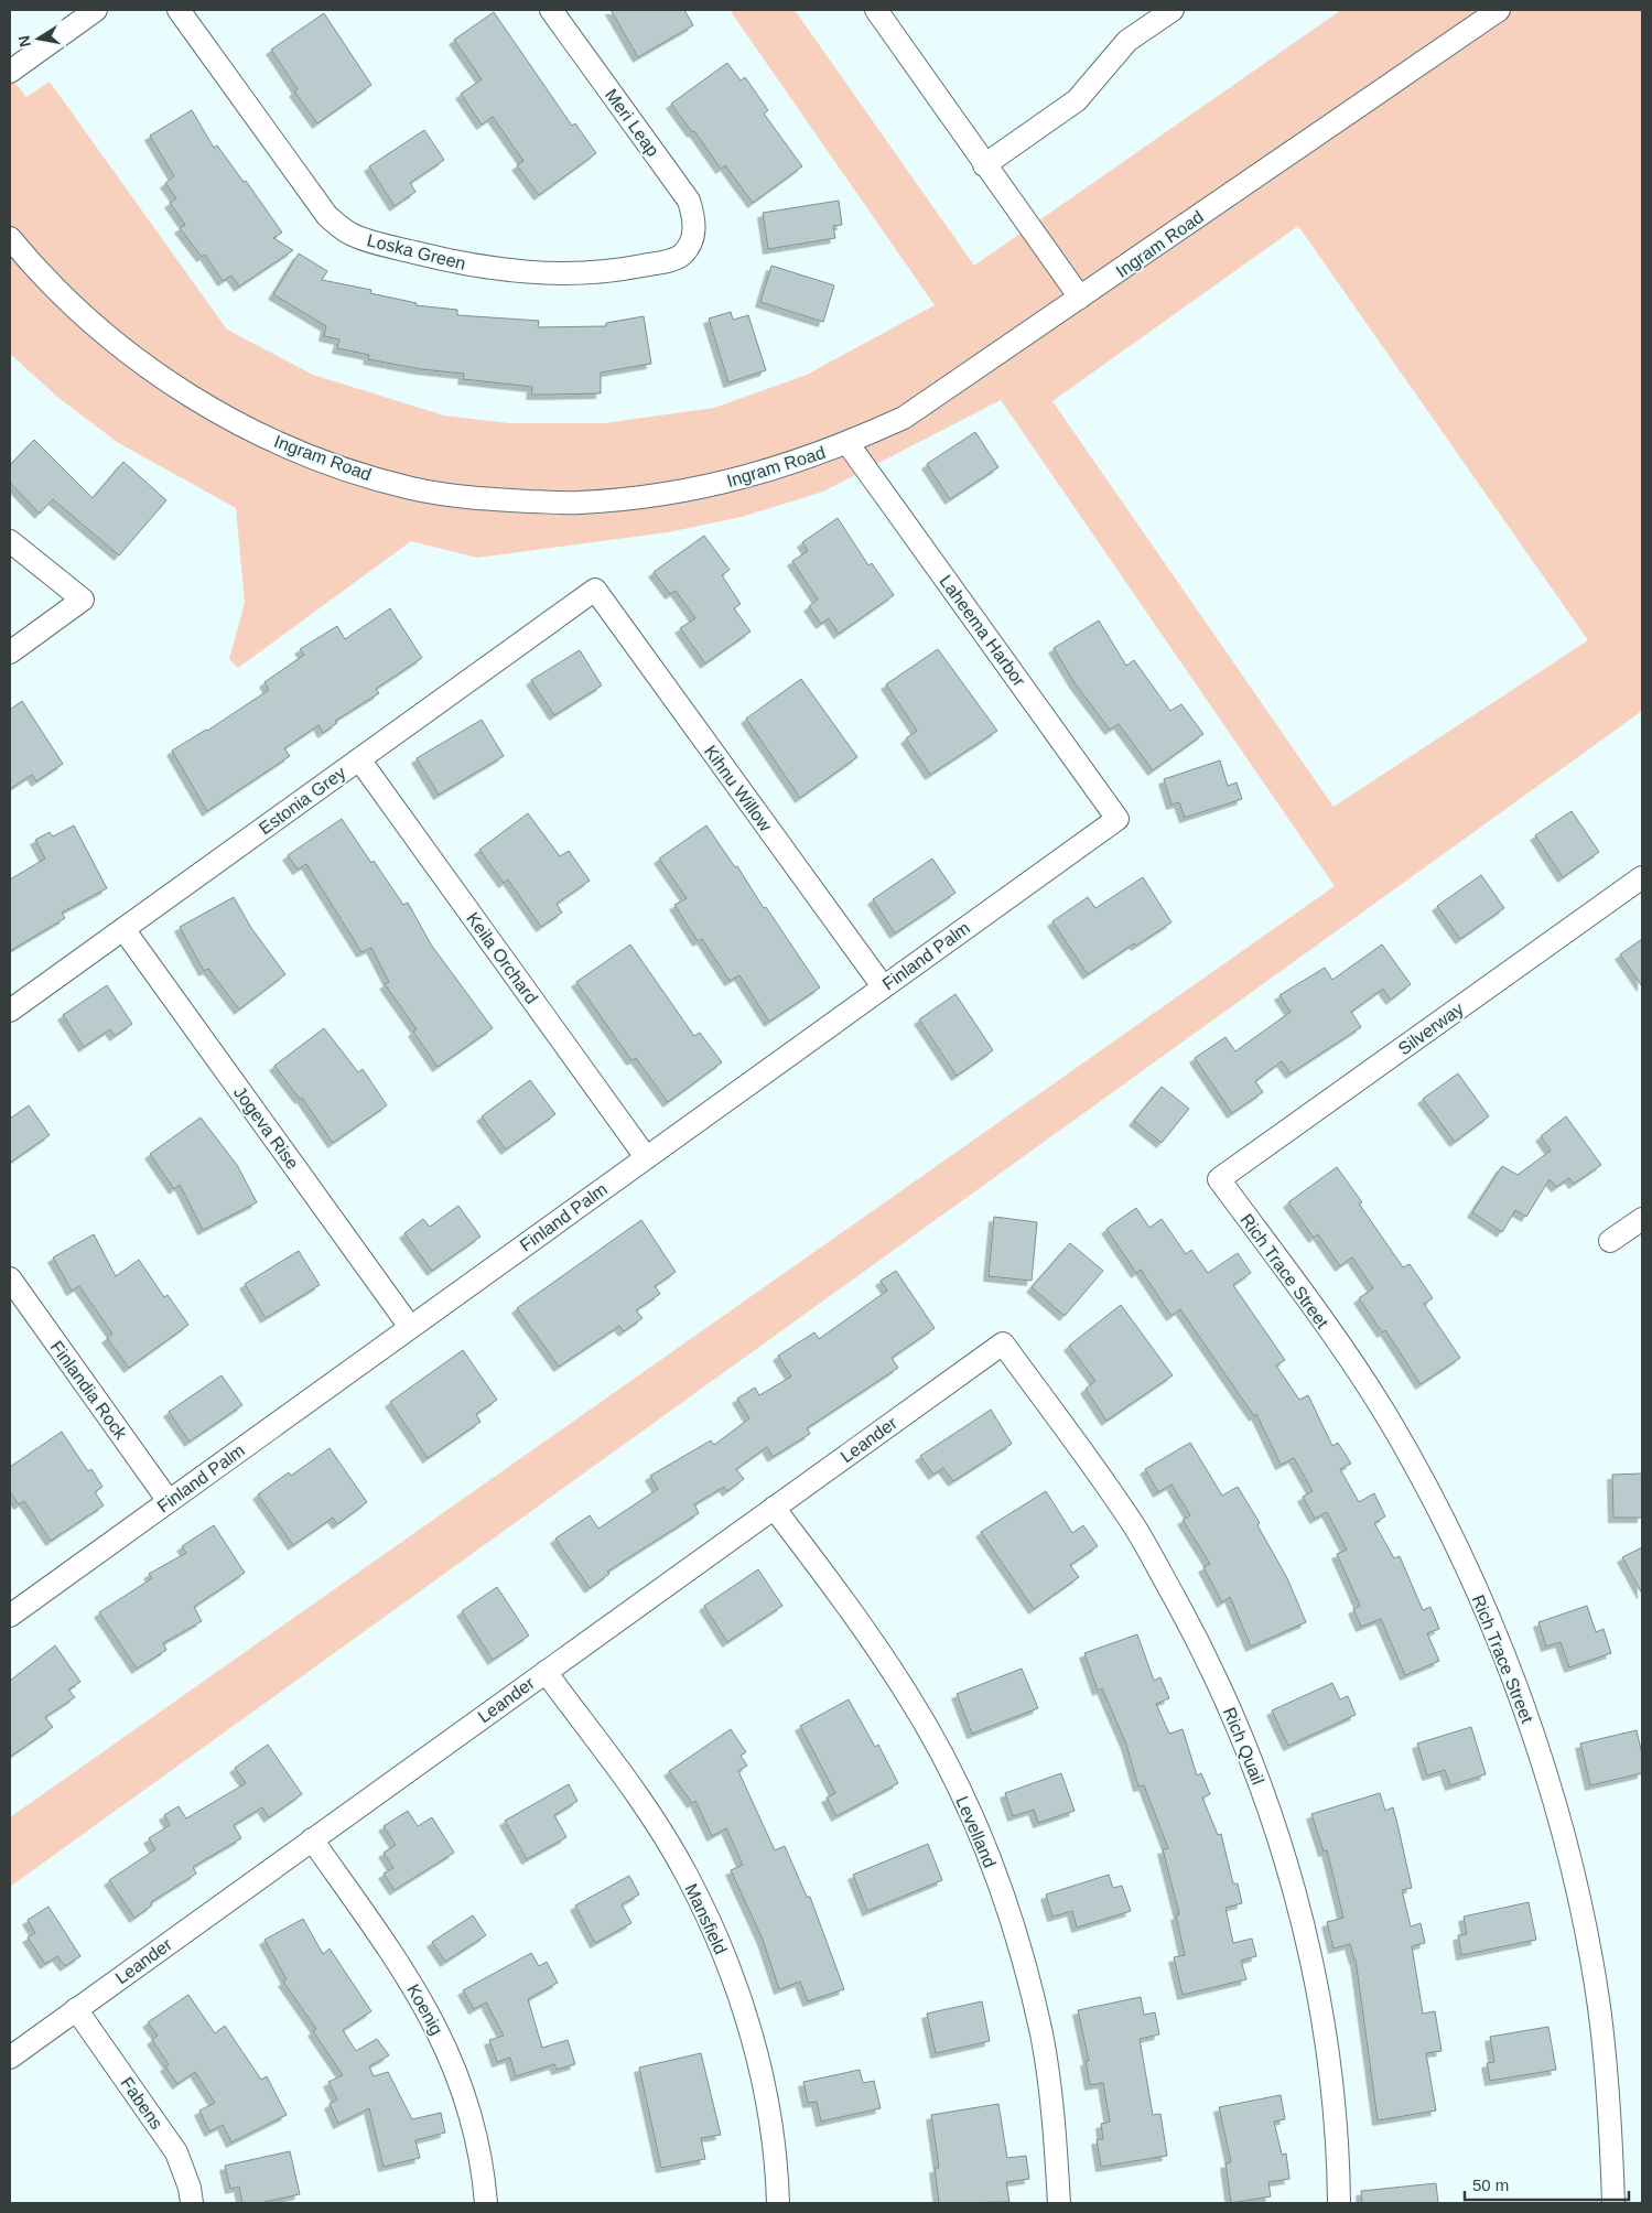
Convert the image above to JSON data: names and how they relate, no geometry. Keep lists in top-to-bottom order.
{
  "streets": {
    "street": [
      "Meri Leap",
      "Ingram Road",
      "Loska Green",
      "Laheema Harbor",
      "Kihnu Willow",
      "Estonia Grey",
      "Finland Palm",
      "Keila Orchard",
      "Silverway",
      "Jogeva Rise",
      "Rich Trace Street",
      "Finlandia Rock",
      "Leander",
      "Rich Quail",
      "Levelland",
      "Mansfield",
      "Koenig",
      "Fabens"
    ]
  },
  "crossings": [
    ["Meri Leap", "Loska Green"],
    ["Ingram Road", "Laheema Harbor"],
    ["Laheema Harbor", "Finland Palm"],
    ["Kihnu Willow", "Estonia Grey"],
    ["Kihnu Willow", "Finland Palm"],
    ["Estonia Grey", "Keila Orchard"],
    ["Estonia Grey", "Jogeva Rise"],
    ["Finland Palm", "Keila Orchard"],
    ["Finland Palm", "Jogeva Rise"],
    ["Finland Palm", "Finlandia Rock"],
    ["Silverway", "Rich Trace Street"],
    ["Leander", "Rich Quail"],
    ["Leander", "Levelland"],
    ["Leander", "Mansfield"],
    ["Leander", "Koenig"],
    ["Leander", "Fabens"]
  ],
  "scale_bar": "50 m",
  "north": "left"
}
